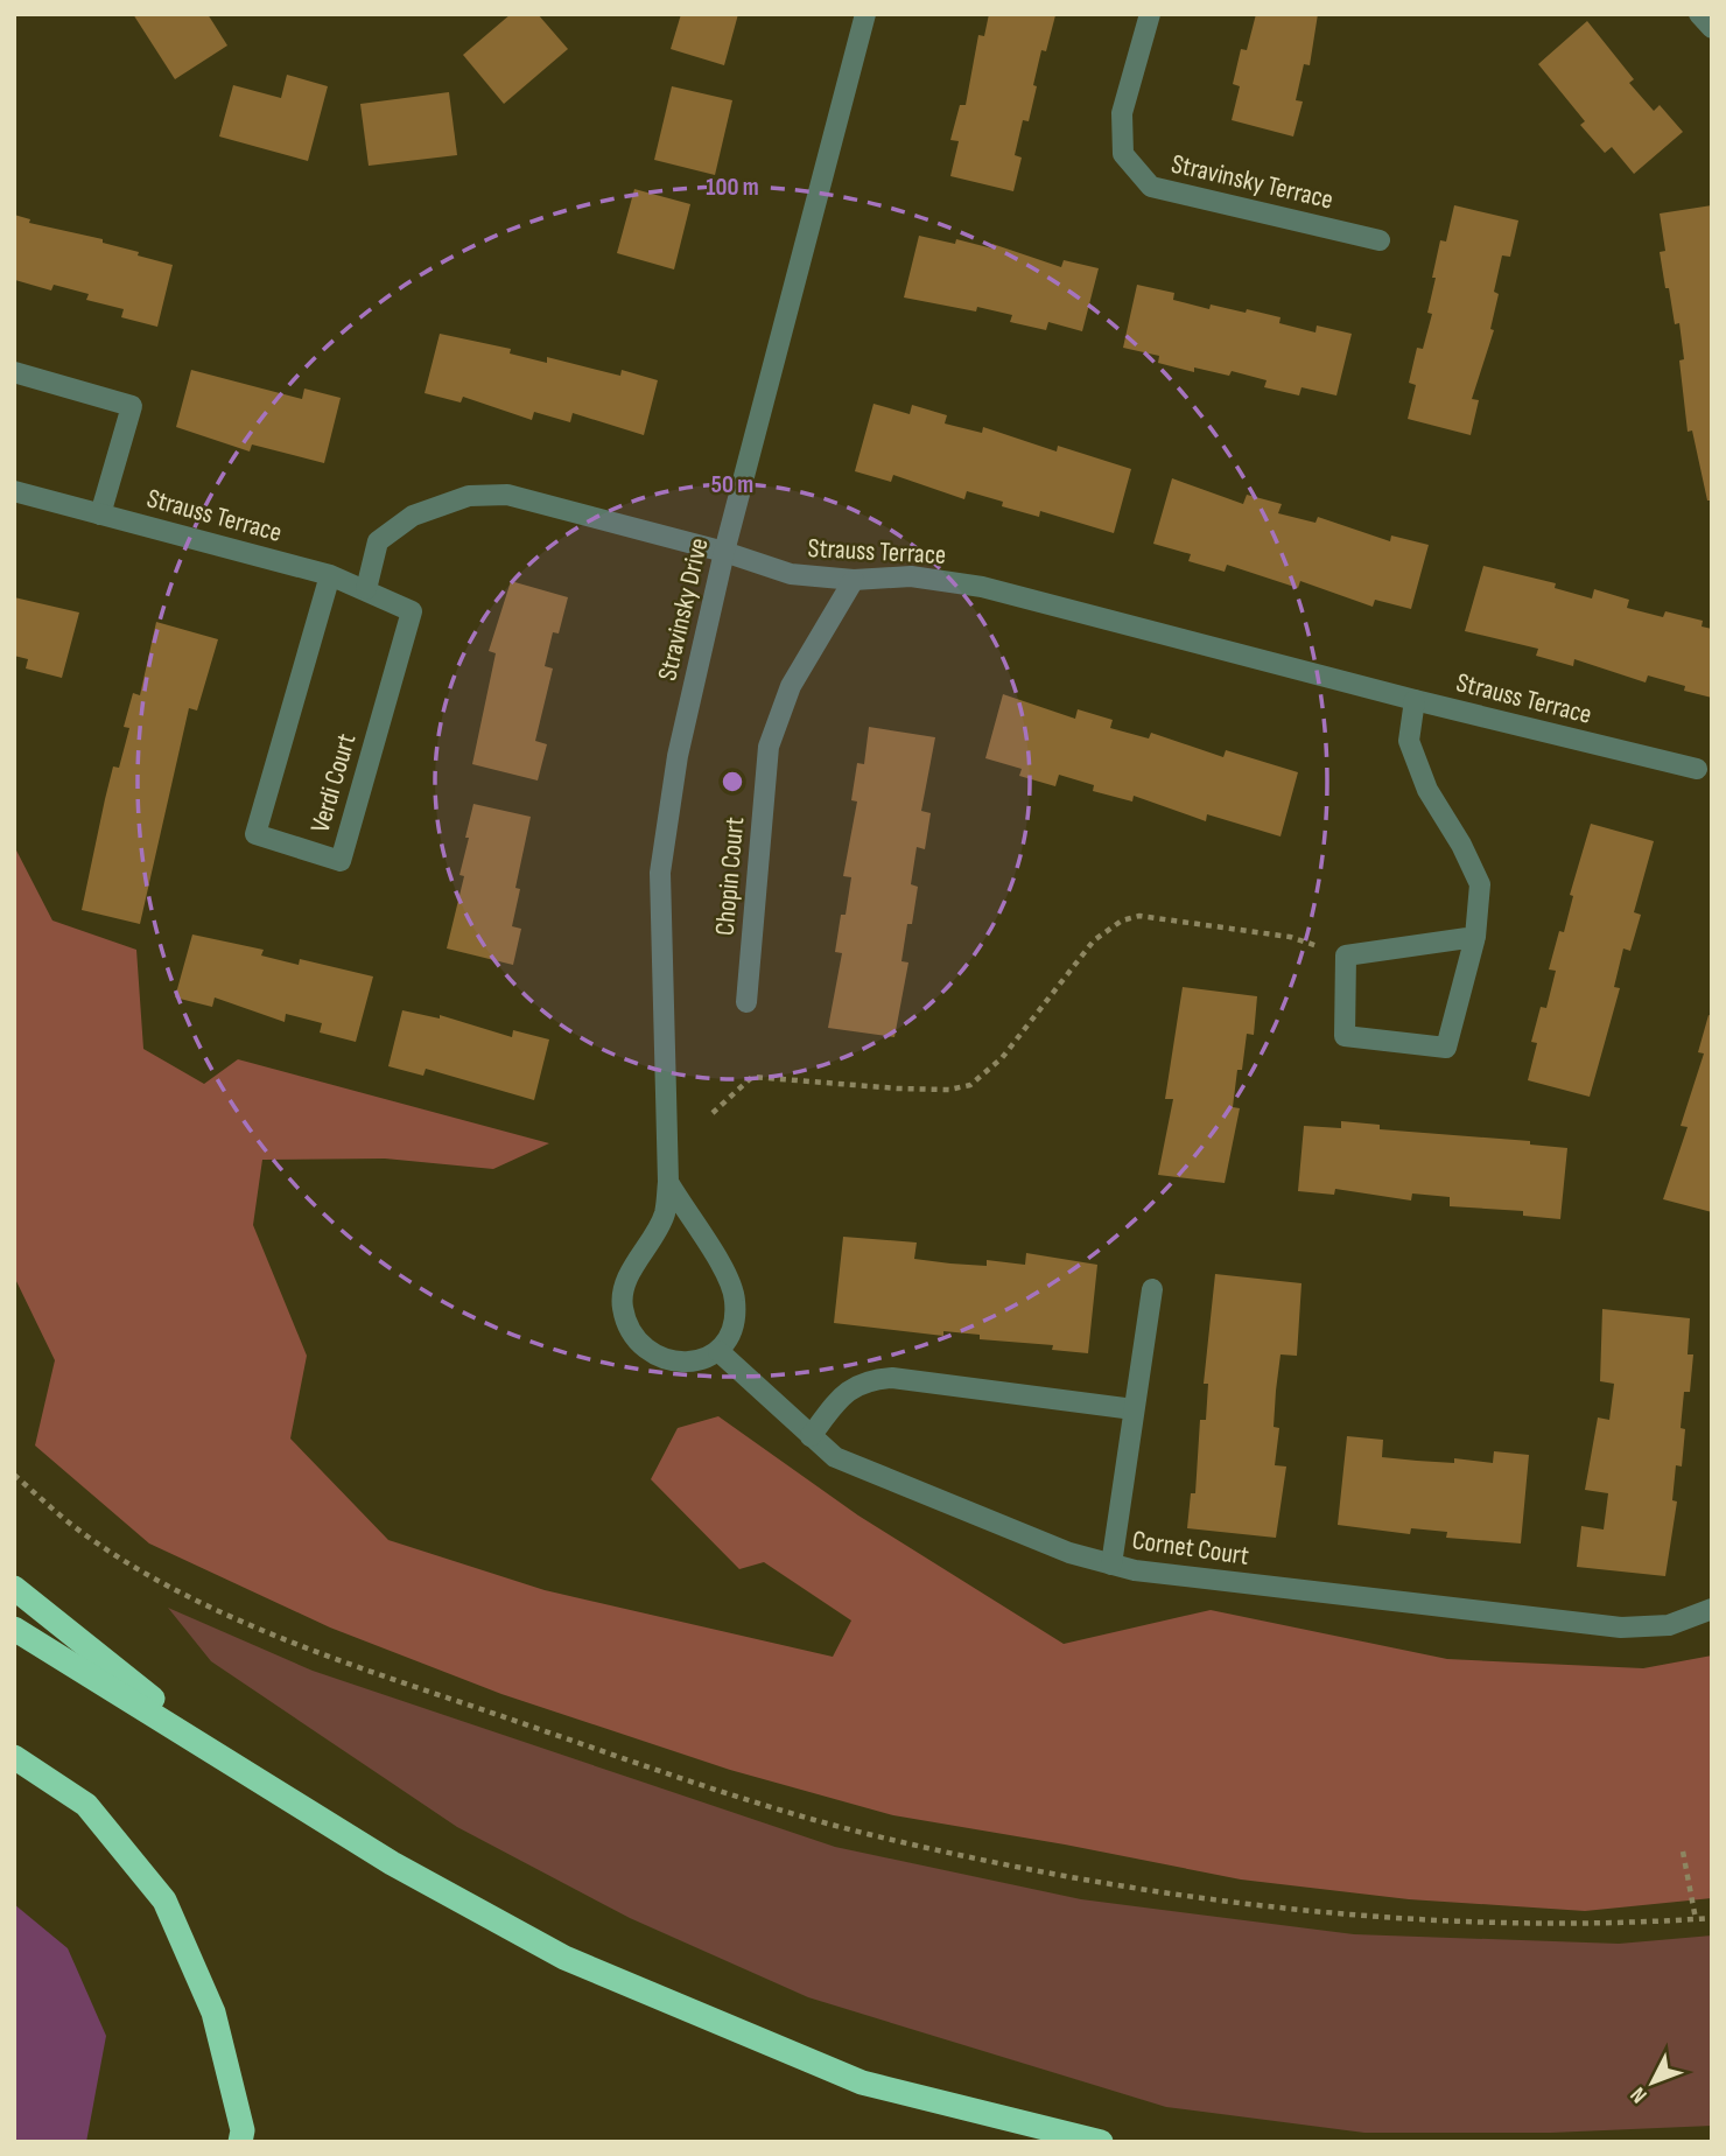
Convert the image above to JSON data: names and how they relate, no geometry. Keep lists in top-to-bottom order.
{
  "streets": {
    "street": [
      "Stravinsky Terrace",
      "Strauss Terrace",
      "Stravinsky Drive",
      "Verdi Court",
      "Chopin Court",
      "Cornet Court"
    ]
  },
  "crossings": [
    ["Strauss Terrace", "Stravinsky Drive"],
    ["Strauss Terrace", "Verdi Court"],
    ["Strauss Terrace", "Chopin Court"],
    ["Stravinsky Drive", "Cornet Court"]
  ],
  "north": "bottom left",
  "rings": ["100 m", "50 m"]
}
